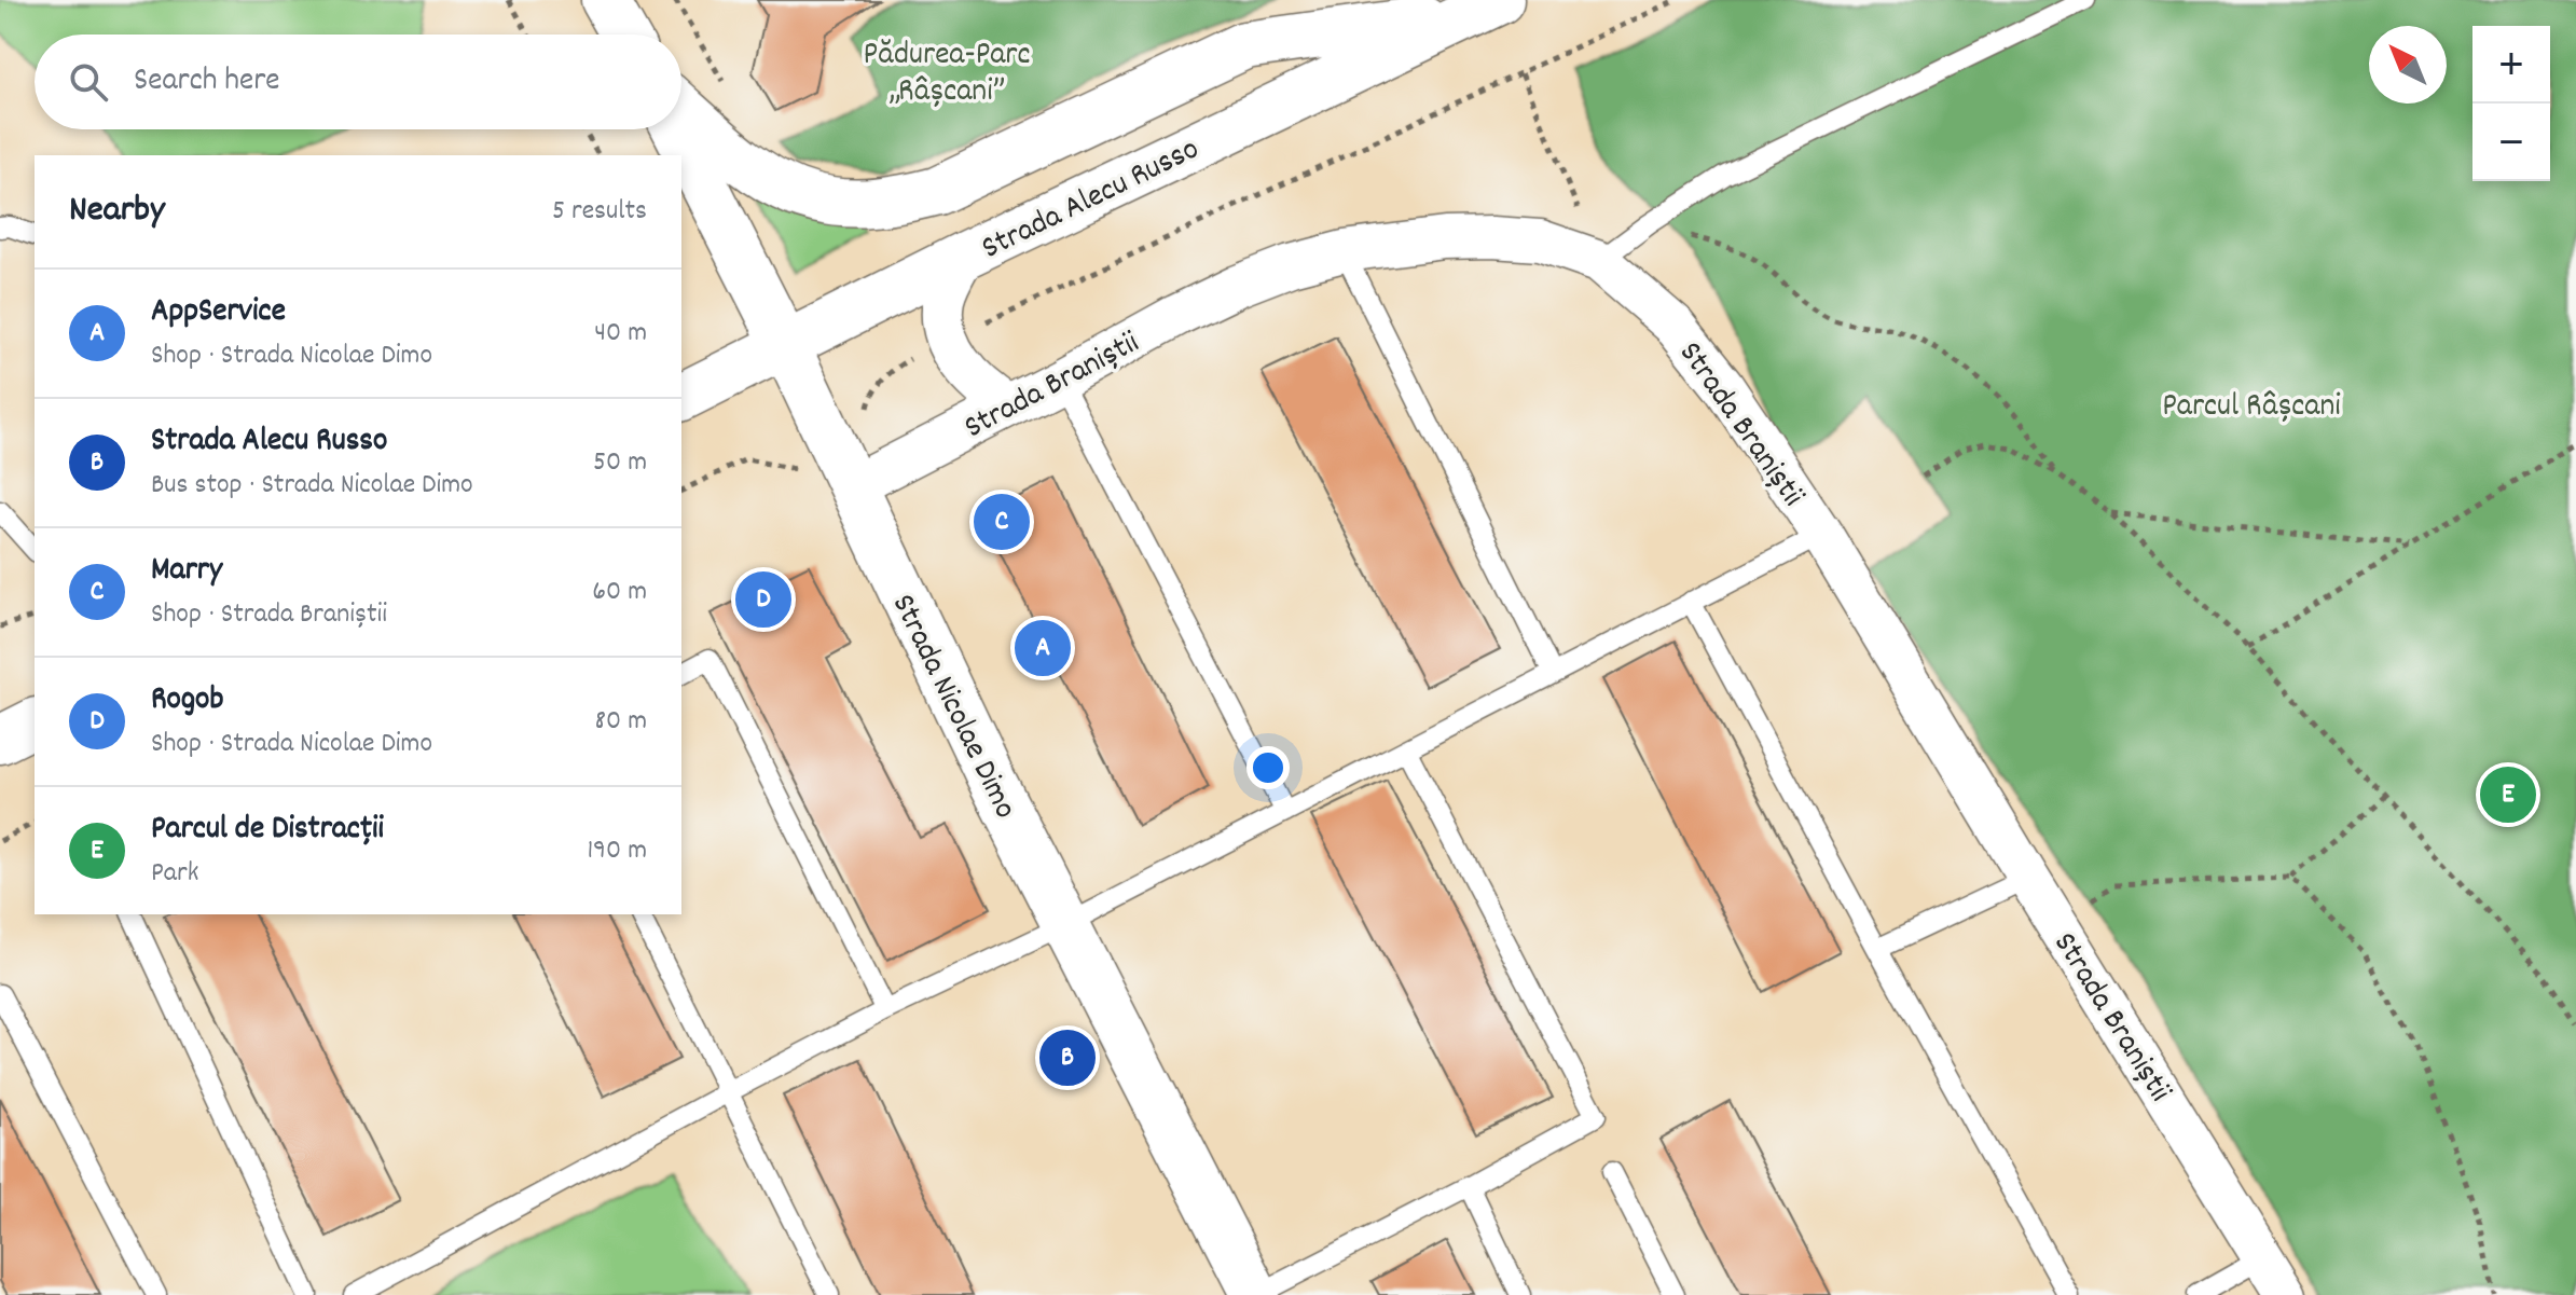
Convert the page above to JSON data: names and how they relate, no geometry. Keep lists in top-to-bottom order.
{
  "streets": {
    "main road": ["Strada Alecu Russo", "Strada Nicolae Dimo"],
    "street": ["Strada Braniștii"]
  },
  "crossings": [
    ["Strada Alecu Russo", "Strada Nicolae Dimo"],
    ["Strada Braniștii", "Strada Nicolae Dimo"]
  ],
  "parks": ["Pădurea-Parc „Râșcani”", "Parcul Râșcani"],
  "north": "top left",
  "page": {
    "map_buttons": ["+", "−"],
    "search": "Search here",
    "heading": ["Nearby", "5 results"],
    "list": [
      {
        "mark": "A",
        "name": "AppService",
        "note": "Shop · Strada Nicolae Dimo",
        "value": "40 m"
      },
      {
        "mark": "B",
        "name": "Strada Alecu Russo",
        "note": "Bus stop · Strada Nicolae Dimo",
        "value": "50 m"
      },
      {
        "mark": "C",
        "name": "Marry",
        "note": "Shop · Strada Braniștii",
        "value": "60 m"
      },
      {
        "mark": "D",
        "name": "Rogob",
        "note": "Shop · Strada Nicolae Dimo",
        "value": "80 m"
      },
      {
        "mark": "E",
        "name": "Parcul de Distracții",
        "note": "Park",
        "value": "190 m"
      }
    ],
    "pins": [
      "C",
      "D",
      "A",
      "E",
      "B"
    ]
  }
}
